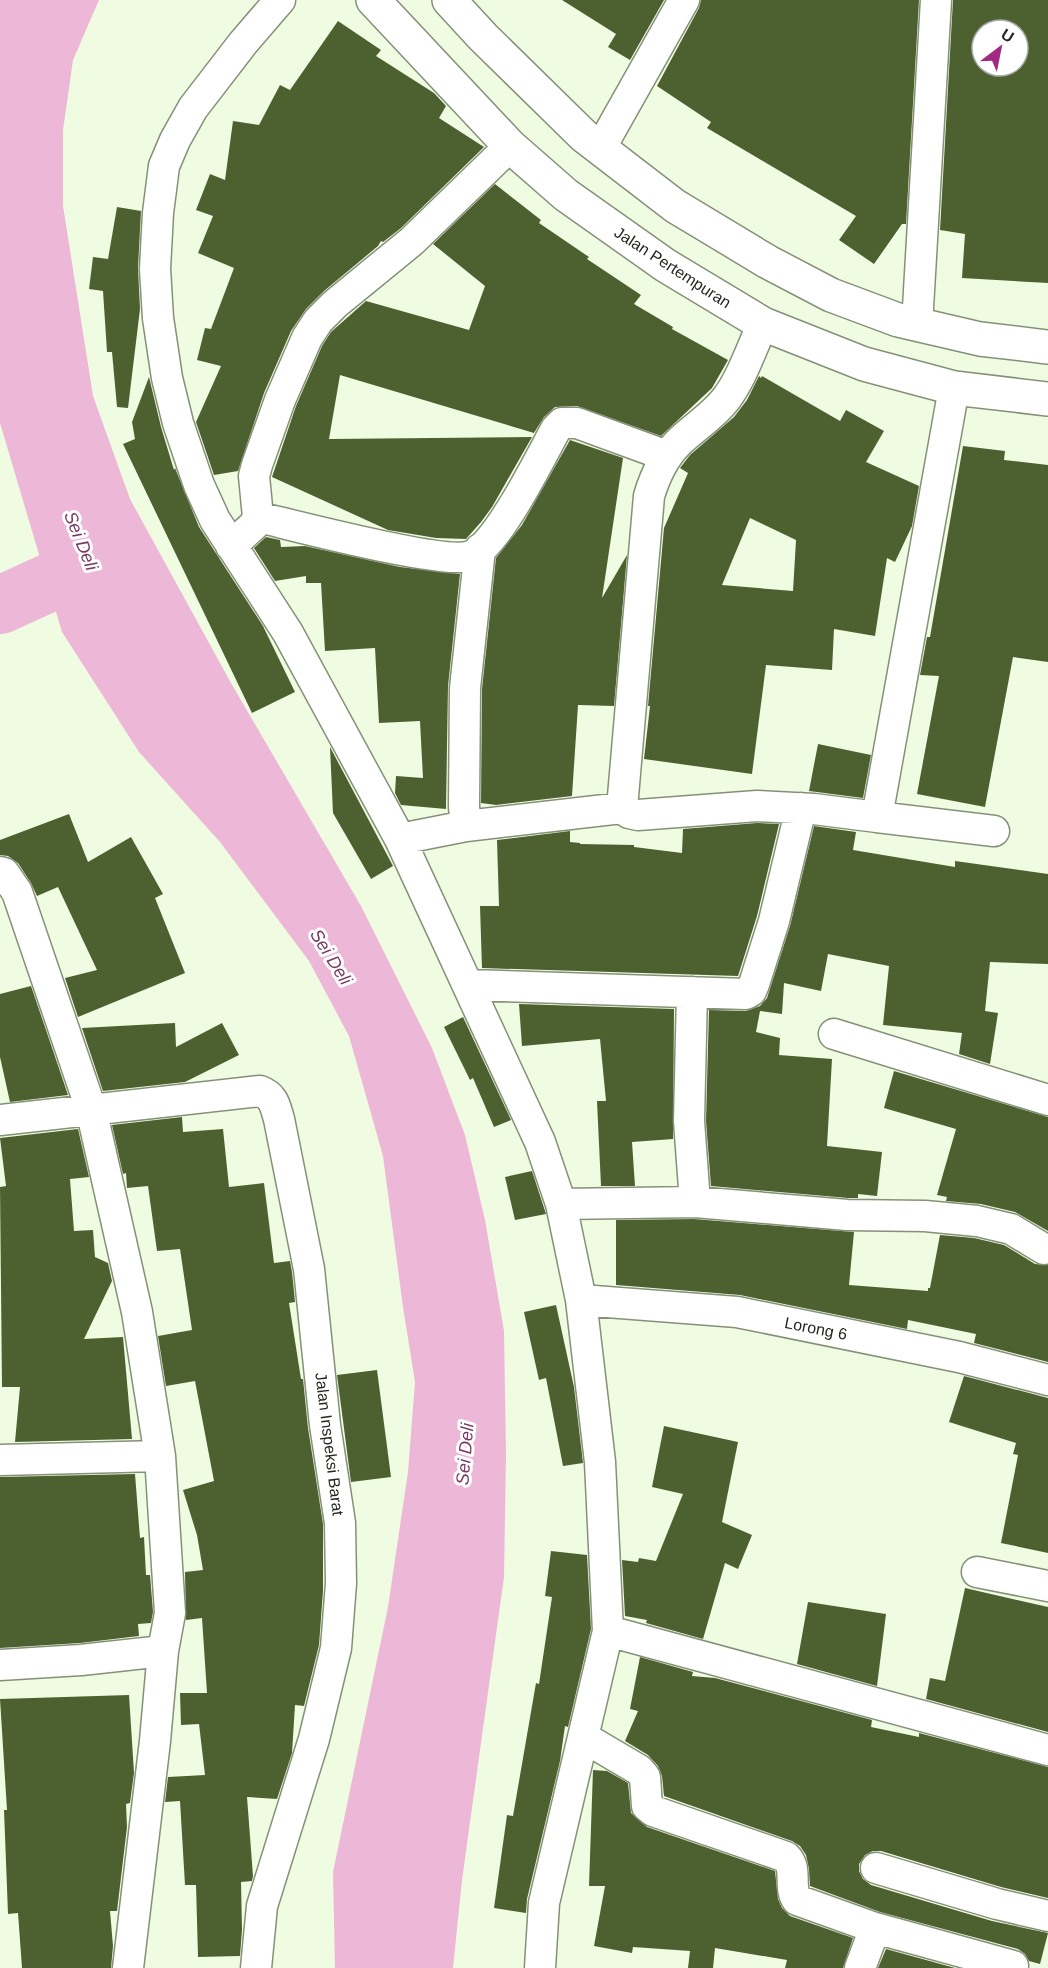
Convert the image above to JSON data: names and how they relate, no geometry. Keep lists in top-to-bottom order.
{
  "streets": {
    "highway": ["Jalan Pertempuran"],
    "street": ["Lorong 6", "Jalan Inspeksi Barat"]
  },
  "water": ["Sei Deli"],
  "north": "top right"
}
